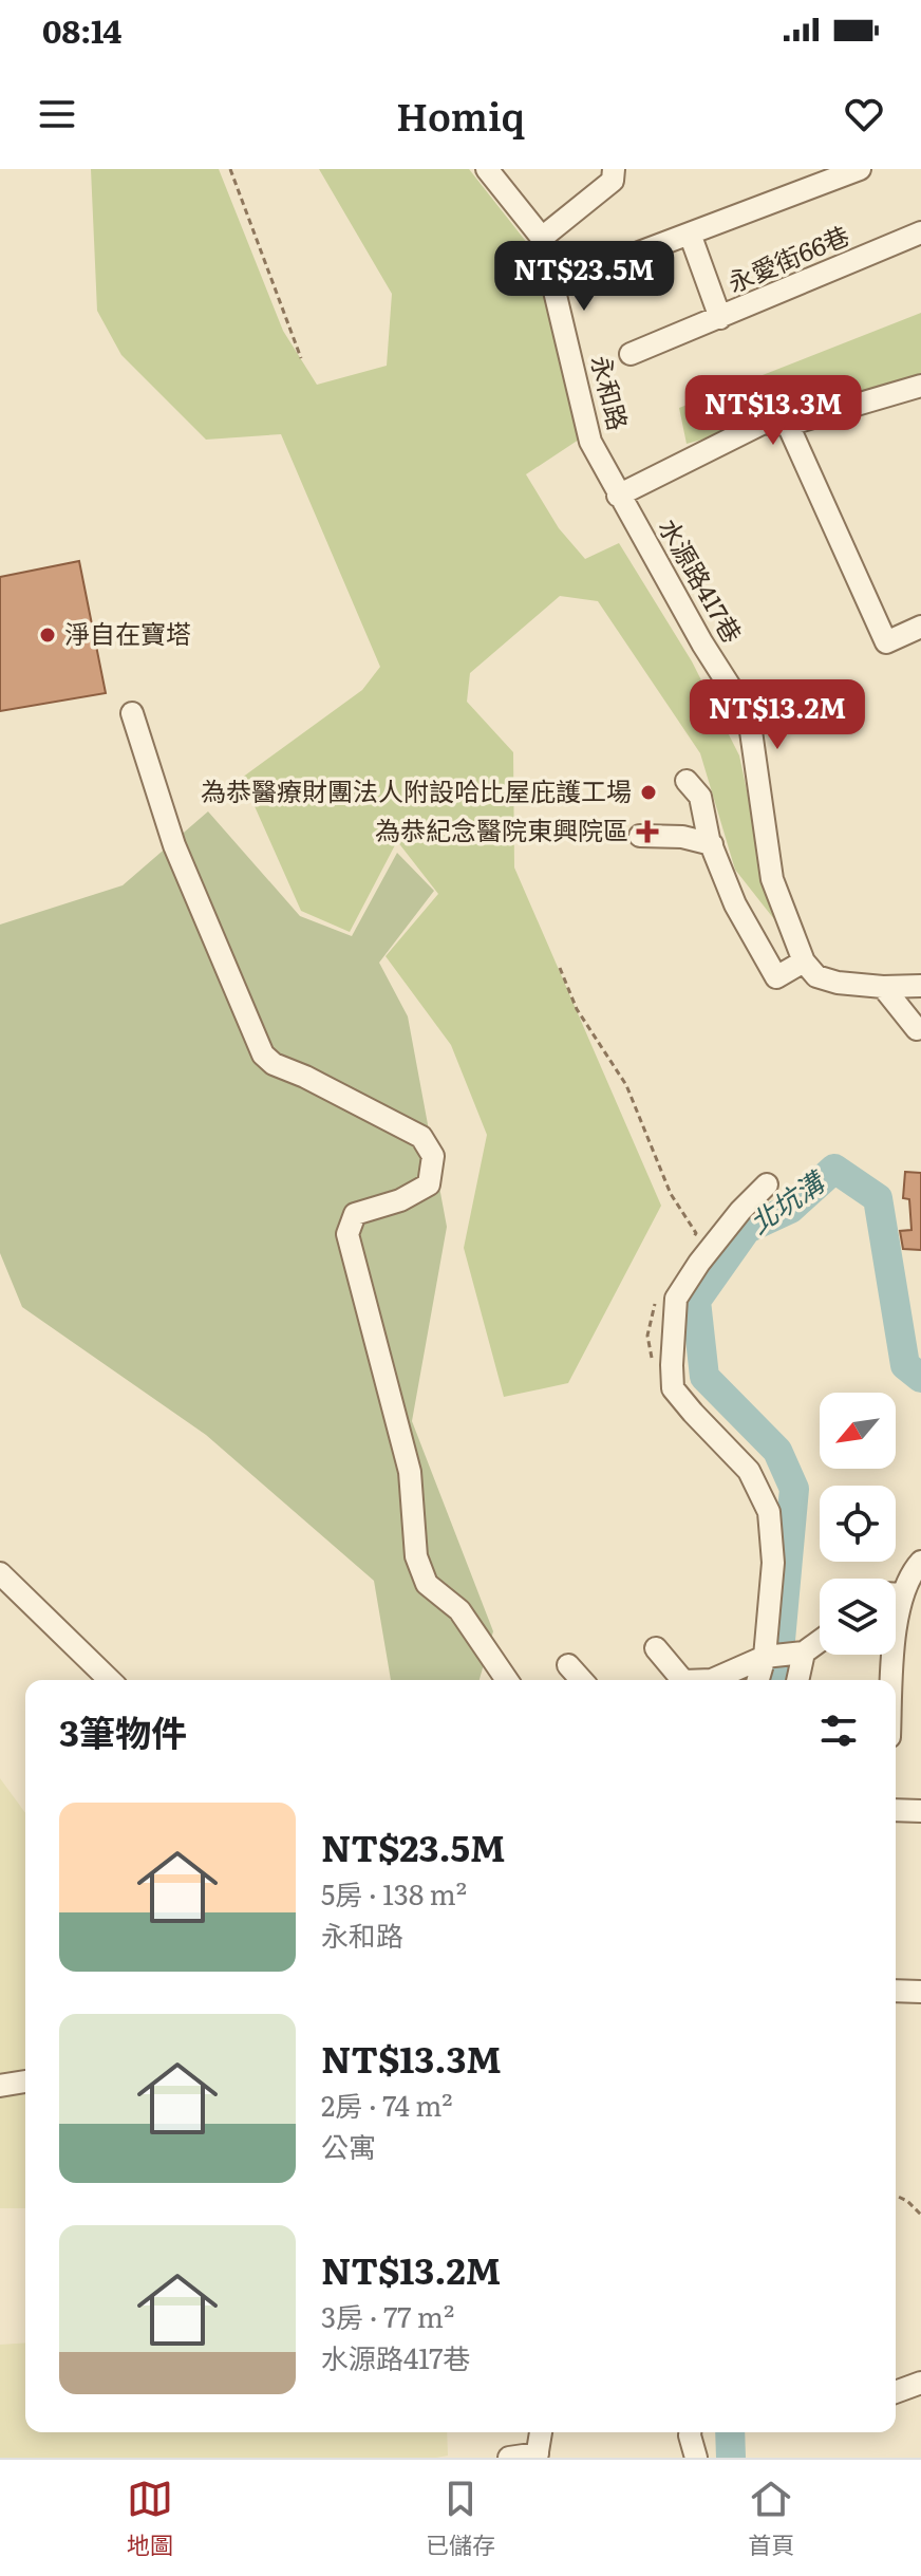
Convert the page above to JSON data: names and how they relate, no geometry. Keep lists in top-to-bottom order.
{
  "streets": {
    "street": ["永愛街66巷", "永和路", "水源路417巷"]
  },
  "crossings": [
    ["永和路", "水源路417巷"]
  ],
  "water": ["北坑溝"],
  "places": {
    "other": ["淨自在寶塔", "為恭醫療財團法人附設哈比屋庇護工場"],
    "health": ["為恭紀念醫院東興院區"]
  },
  "north": "bottom left",
  "page": {
    "status": "08:14",
    "header": "Homiq",
    "price": ["NT$23.5M", "NT$13.3M", "NT$13.2M"],
    "heading": "3筆物件",
    "list": [
      {
        "name": "NT$23.5M",
        "note": "5房 · 138 m² · 永和路"
      },
      {
        "name": "NT$13.3M",
        "note": "2房 · 74 m² · 公寓"
      },
      {
        "name": "NT$13.2M",
        "note": "3房 · 77 m² · 水源路417巷"
      }
    ],
    "tabs": ["地圖", "已儲存", "首頁"]
  }
}
